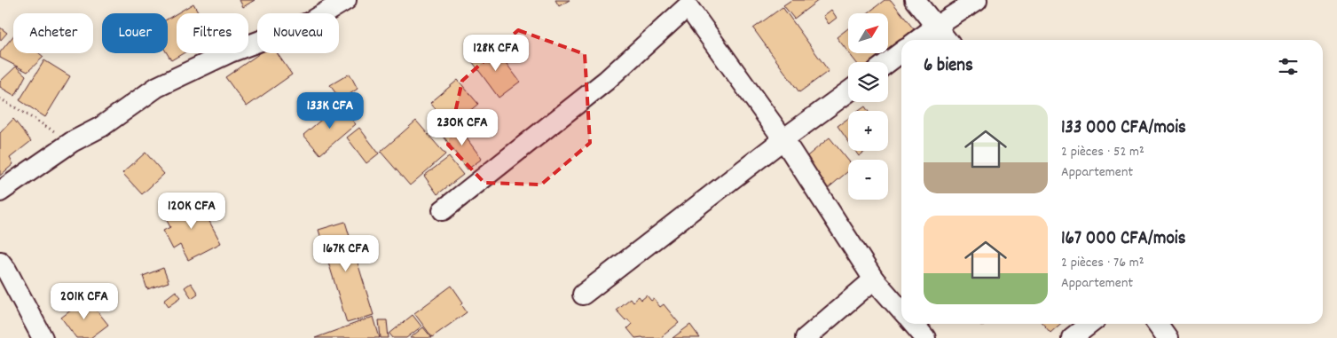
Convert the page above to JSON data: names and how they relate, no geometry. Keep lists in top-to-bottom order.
{
  "north": "top right",
  "page": {
    "map_buttons": ["+", "−"],
    "chip": [
      "Acheter",
      "Louer",
      "Filtres",
      "Nouveau"
    ],
    "price": [
      "128K CFA",
      "133K CFA",
      "230K CFA",
      "120K CFA",
      "167K CFA",
      "201K CFA"
    ],
    "heading": "6 biens",
    "list": [
      {
        "name": "133 000 CFA/mois",
        "note": "2 pièces · 52 m² · Appartement"
      },
      {
        "name": "167 000 CFA/mois",
        "note": "2 pièces · 76 m² · Appartement"
      }
    ]
  }
}
